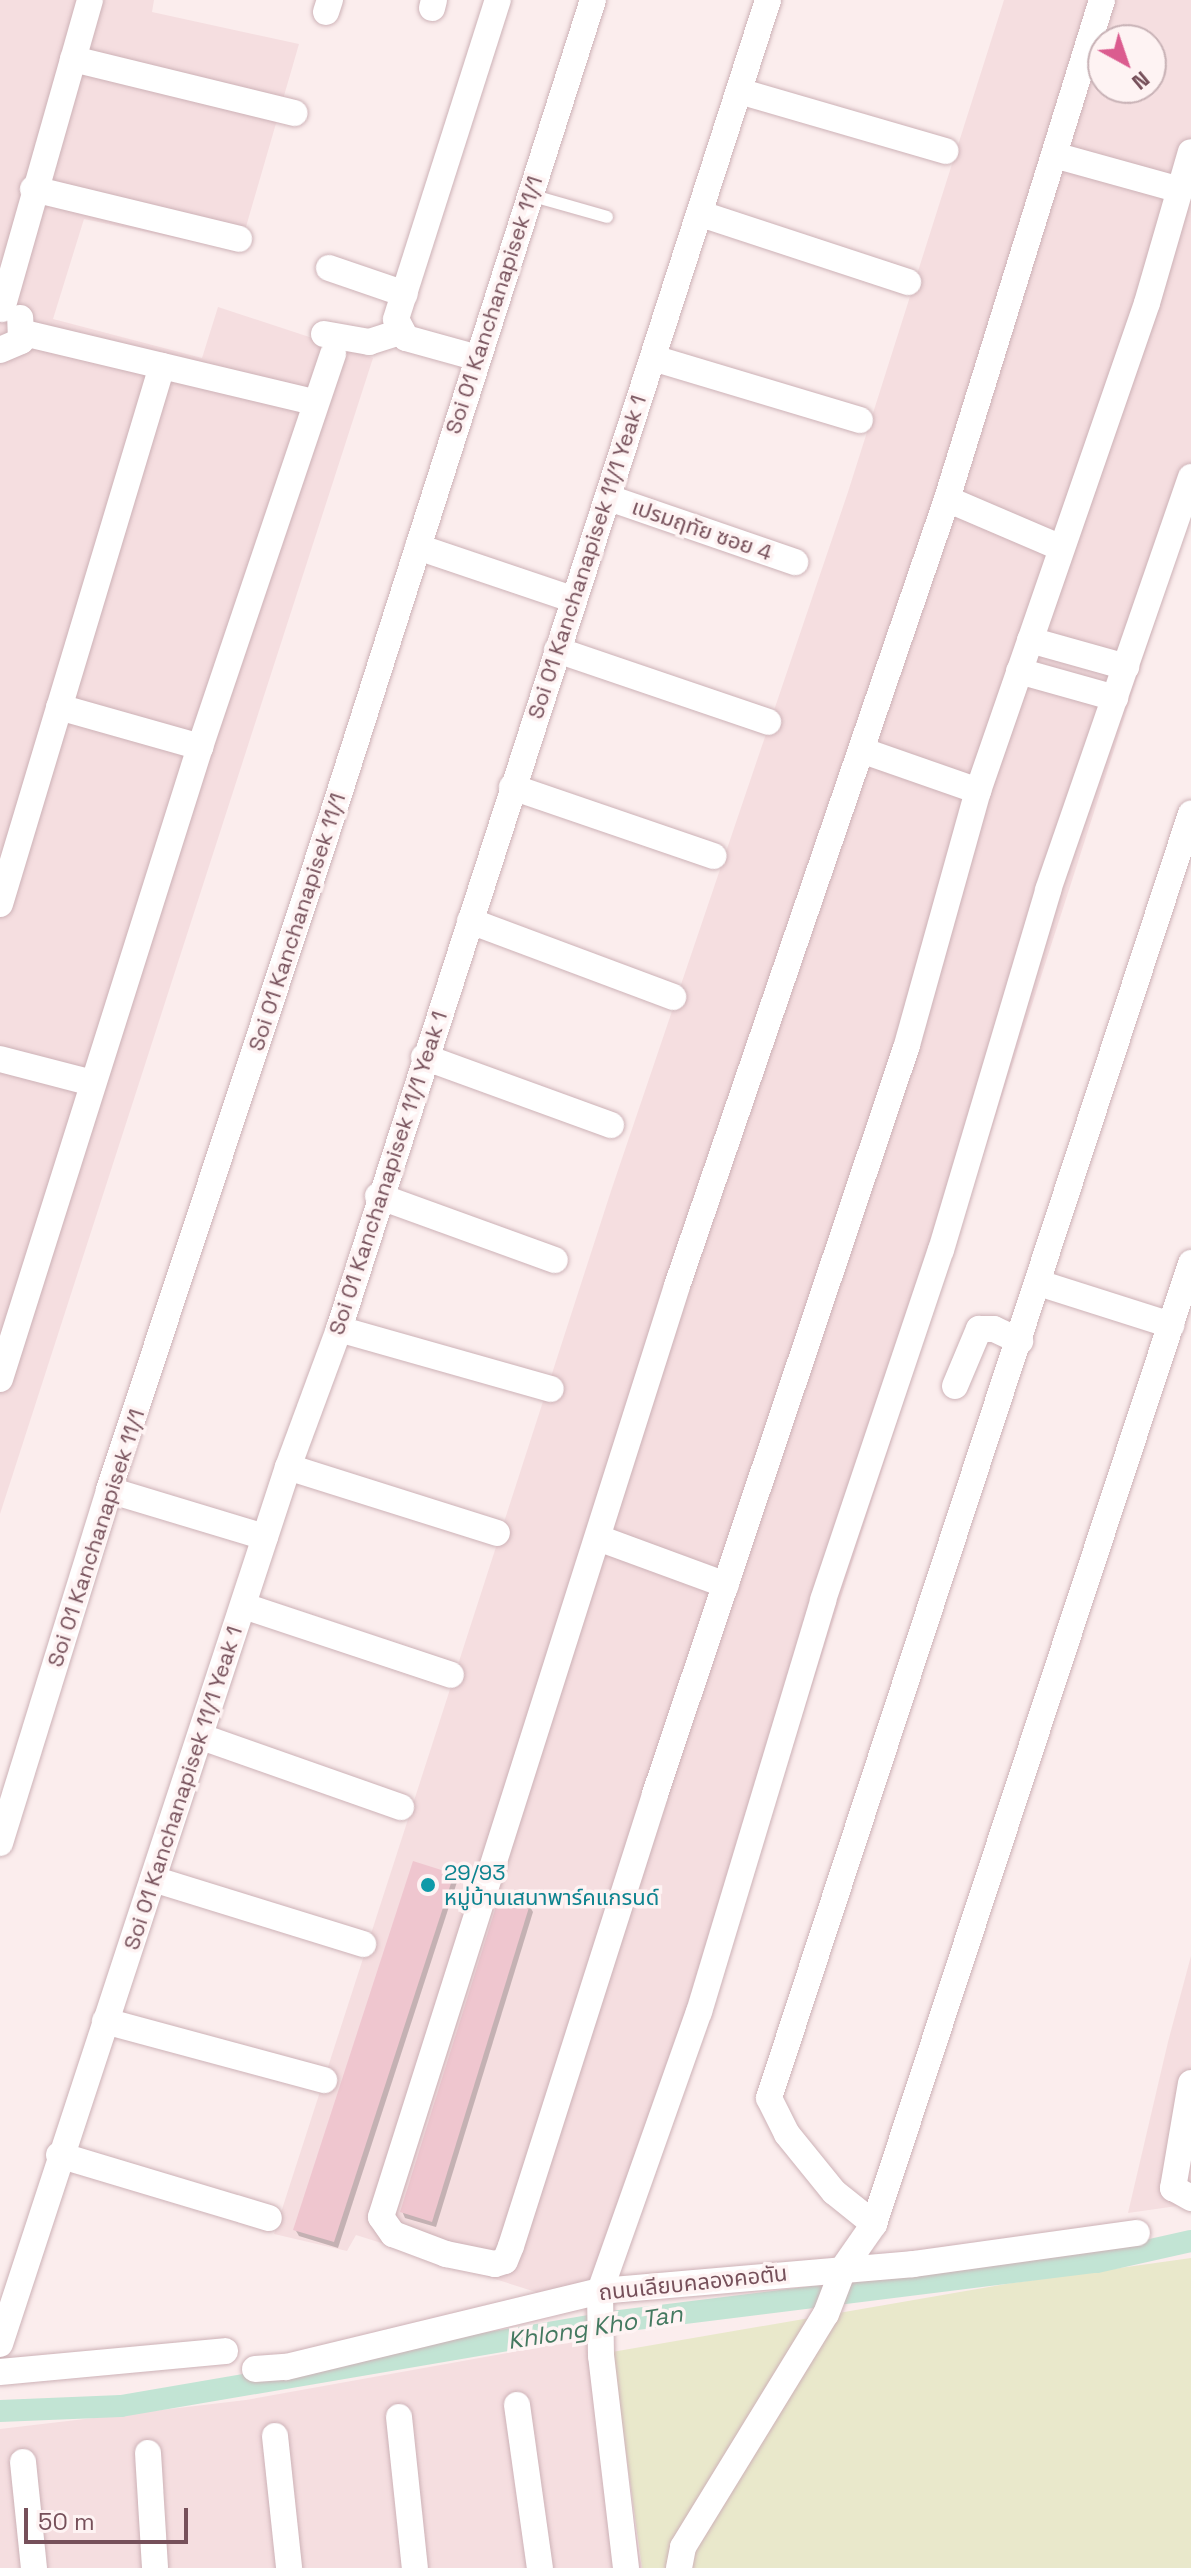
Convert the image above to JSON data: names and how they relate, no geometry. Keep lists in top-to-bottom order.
{
  "streets": {
    "street": [
      "Soi 01 Kanchanapisek 11/1",
      "เปรมฤทัย ซอย 4",
      "Soi 01 Kanchanapisek 11/1 Yeak 1",
      "ถนนเลียบคลองคอตัน"
    ]
  },
  "crossings": [
    ["เปรมฤทัย ซอย 4", "Soi 01 Kanchanapisek 11/1 Yeak 1"]
  ],
  "water": ["Khlong Kho Tan"],
  "places": ["29/93 หมู่บ้านเสนาพาร์คแกรนด์"],
  "scale_bar": "50 m",
  "north": "bottom right"
}
